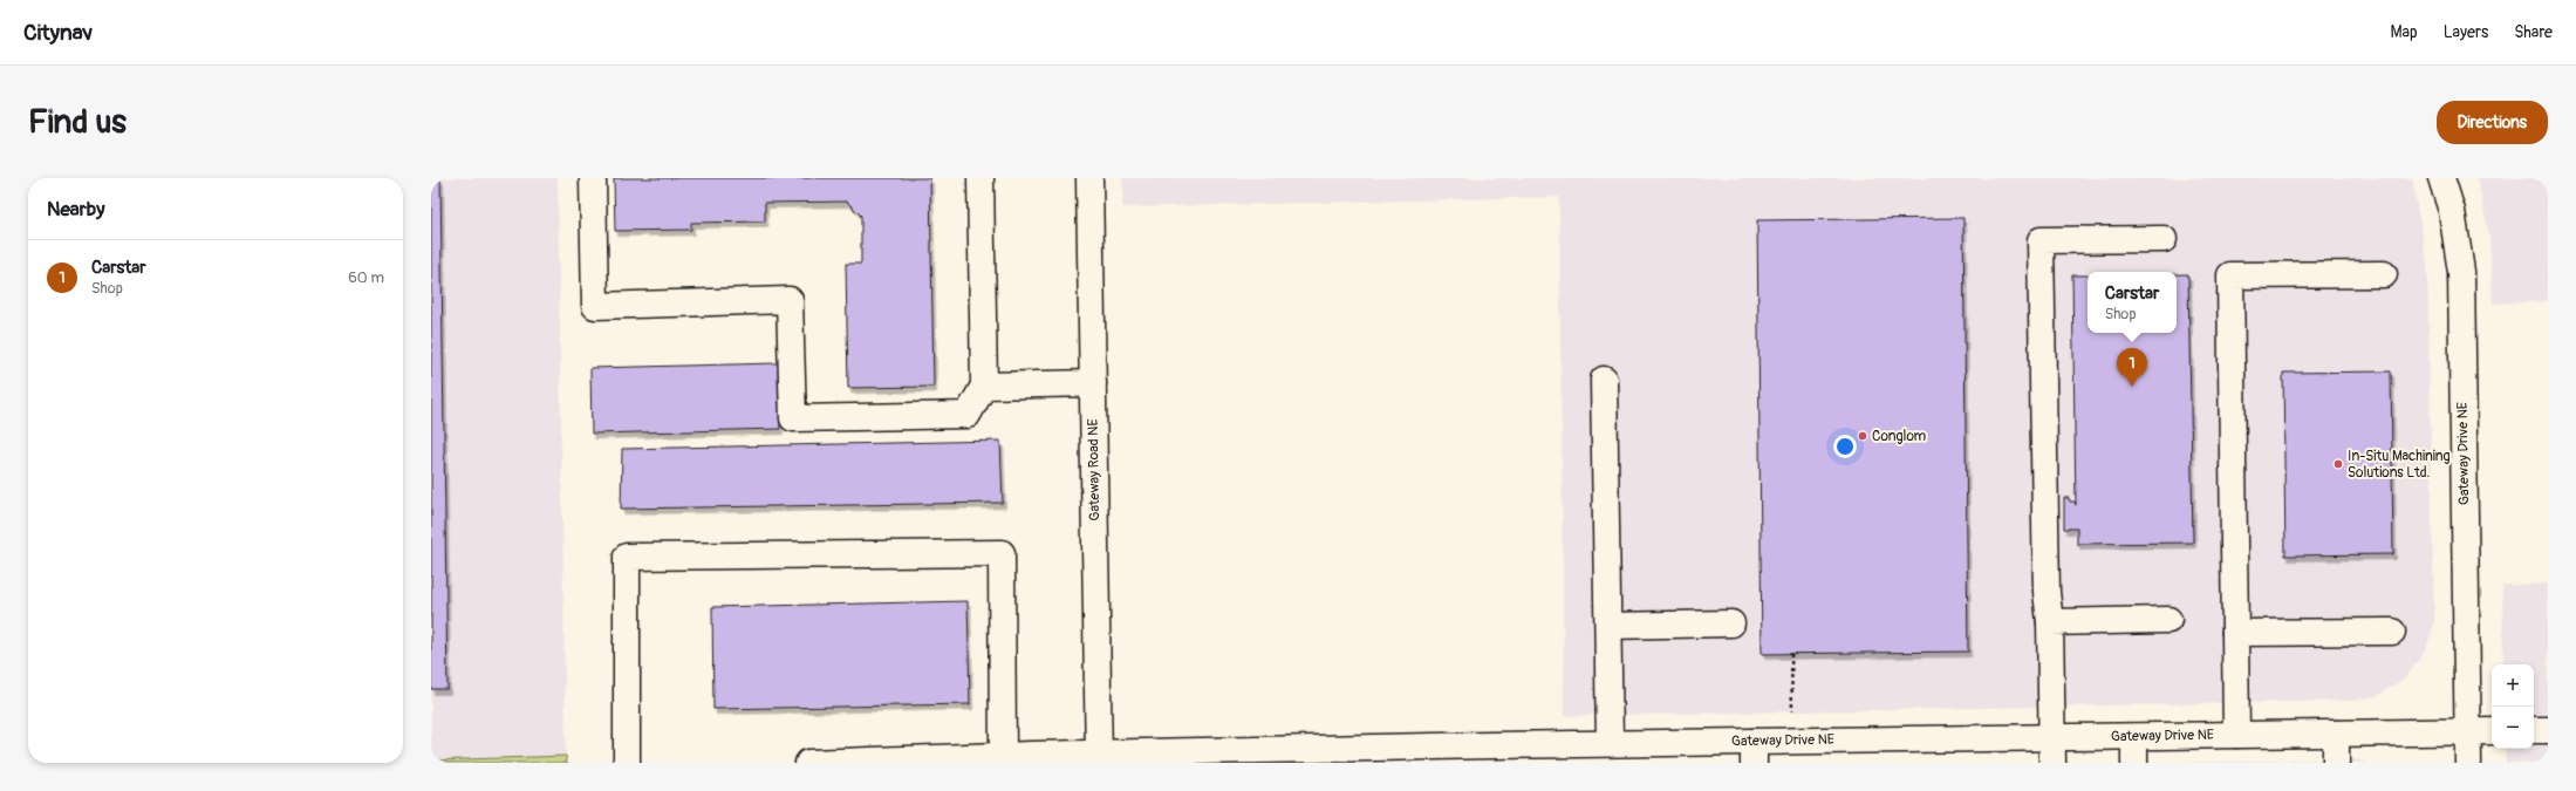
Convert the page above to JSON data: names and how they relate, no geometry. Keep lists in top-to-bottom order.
{
  "streets": {
    "street": ["Gateway Drive NE", "Gateway Road NE"]
  },
  "crossings": [
    ["Gateway Drive NE", "Gateway Road NE"]
  ],
  "places": ["Conglom", "In-Situ Machining Solutions Ltd."],
  "page": {
    "header": "Citynav",
    "nav": ["Map", "Layers", "Share"],
    "buttons": "Directions",
    "title": "Find us",
    "heading": "Nearby",
    "list": [
      {
        "mark": "1",
        "name": "Carstar",
        "note": "Shop",
        "value": "60 m"
      }
    ],
    "popup": ["Carstar", "Shop"],
    "pins": "1",
    "map_buttons": ["+", "−"]
  }
}
